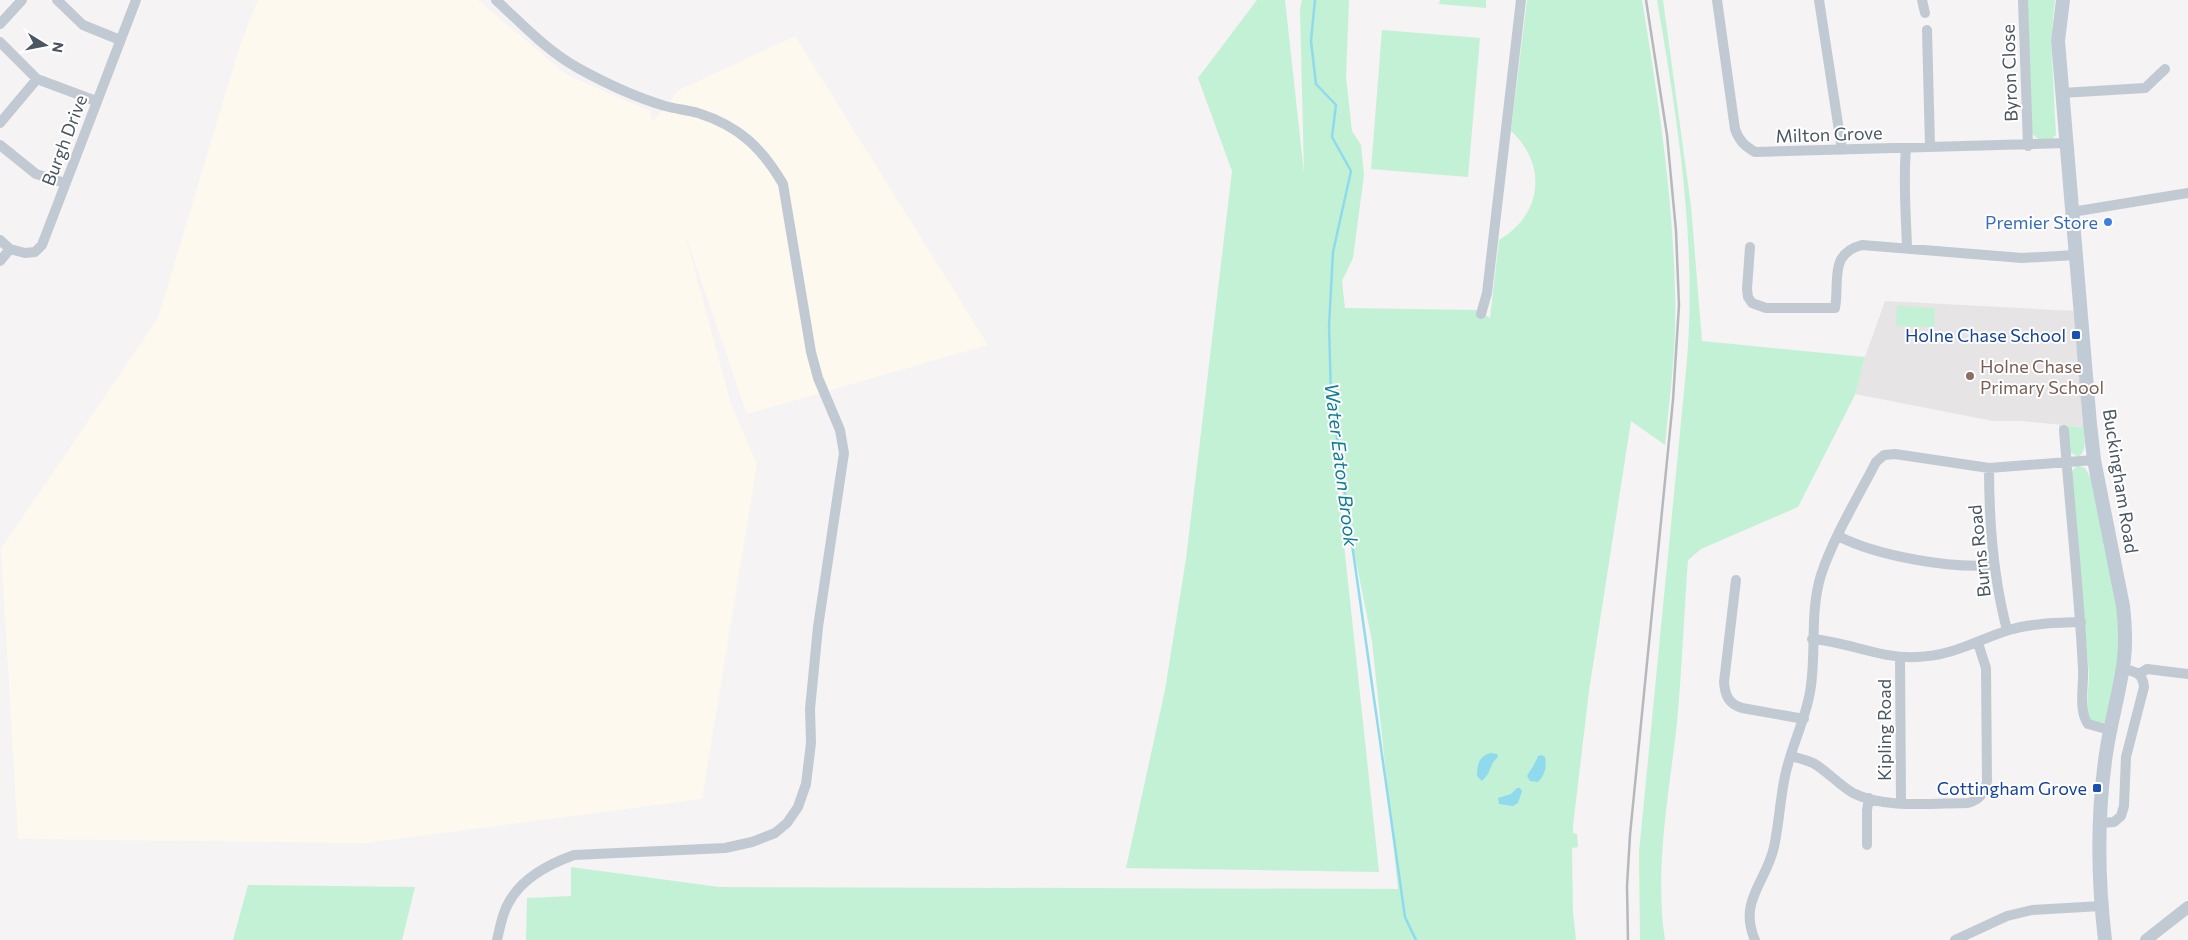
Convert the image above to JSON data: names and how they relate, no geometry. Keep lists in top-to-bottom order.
{
  "streets": {
    "main road": ["Buckingham Road"],
    "street": [
      "Byron Close",
      "Milton Grove",
      "Burgh Drive",
      "Burns Road",
      "Kipling Road"
    ]
  },
  "crossings": [
    ["Byron Close", "Milton Grove"],
    ["Milton Grove", "Buckingham Road"]
  ],
  "water": ["Water Eaton Brook"],
  "places": {
    "other": ["Premier Store", "Holne Chase Primary School"],
    "transit": ["Holne Chase School", "Cottingham Grove"]
  },
  "north": "right"
}
